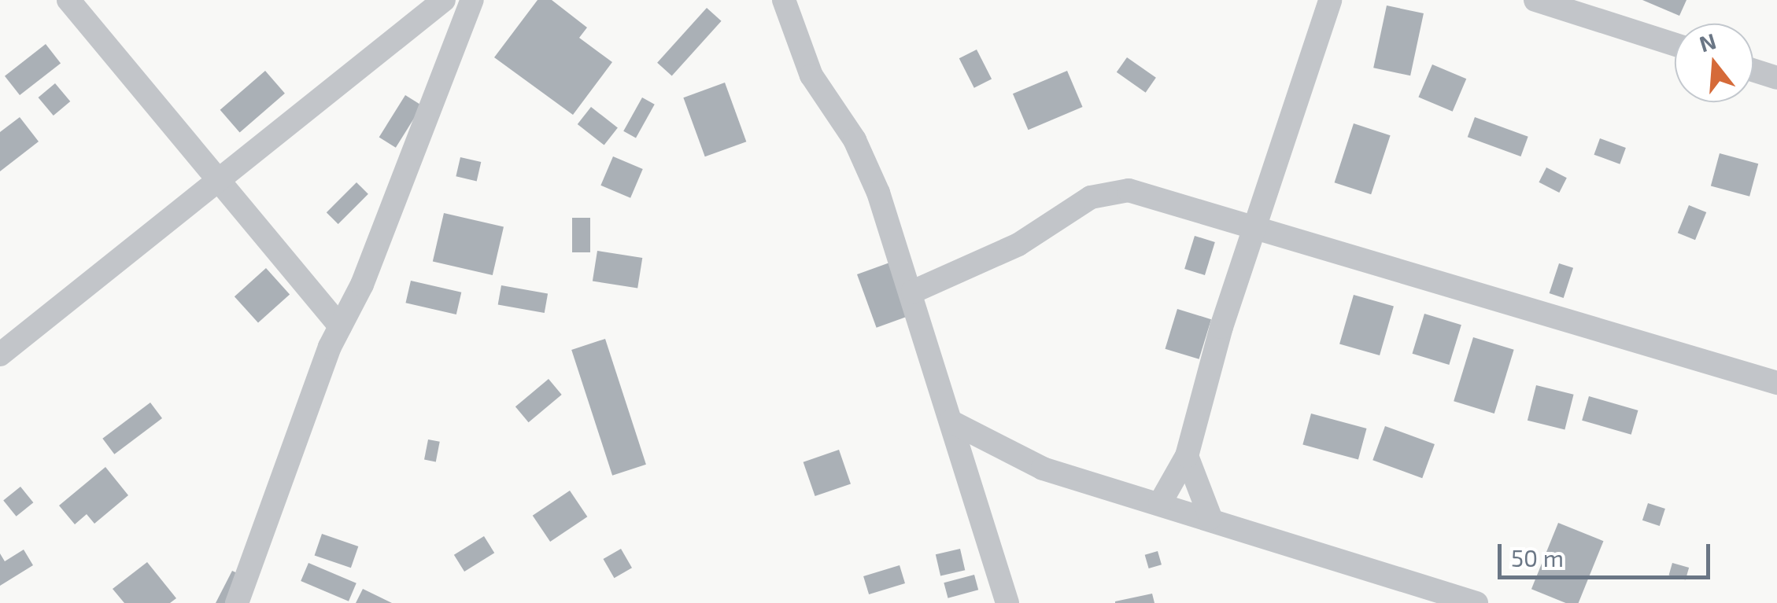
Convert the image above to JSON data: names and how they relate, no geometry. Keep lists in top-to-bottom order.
{
  "scale_bar": "50 m",
  "north": "top"
}
